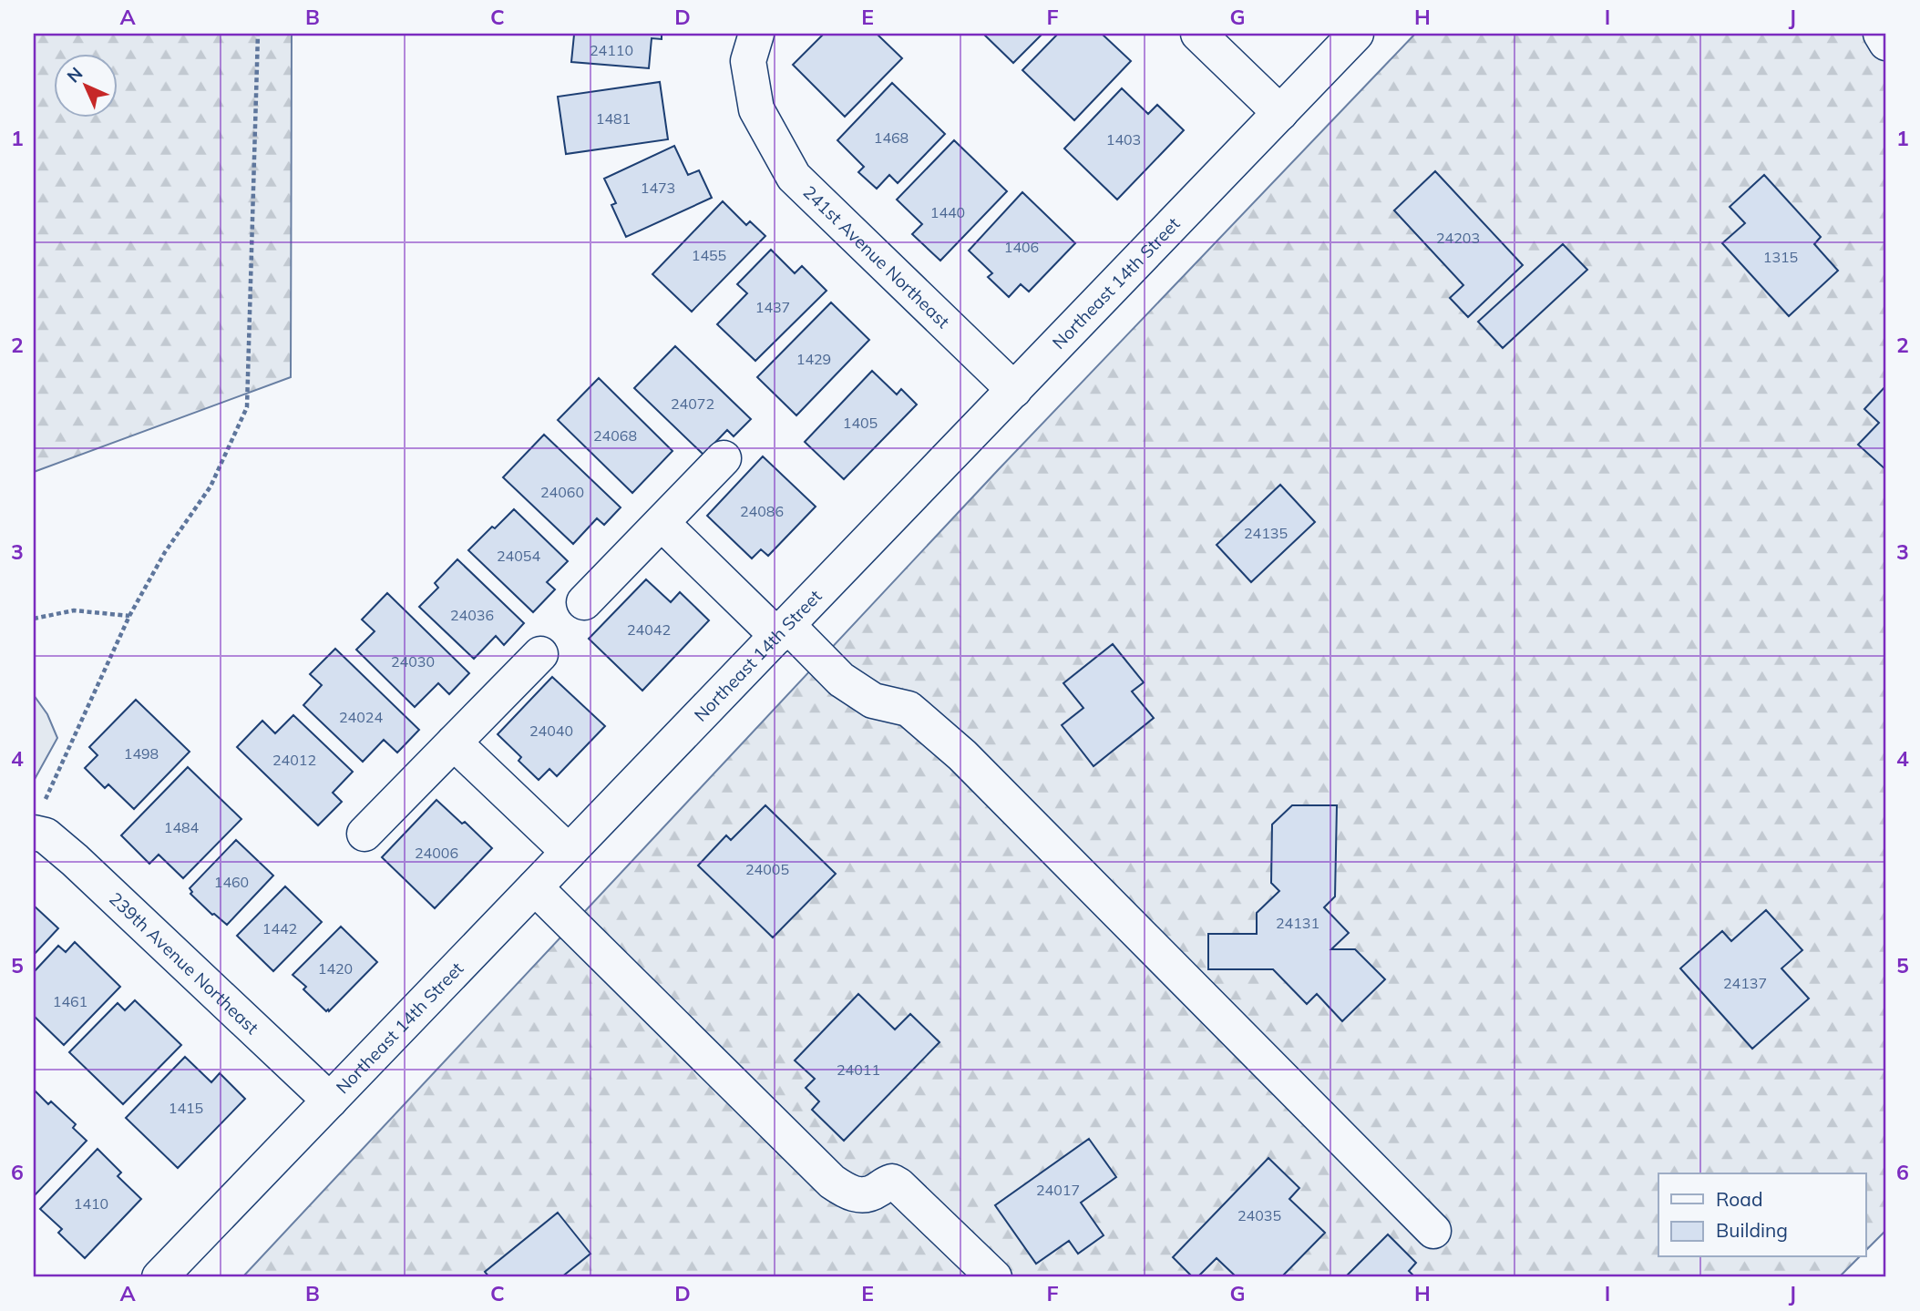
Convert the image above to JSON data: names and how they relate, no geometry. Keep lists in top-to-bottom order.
{
  "streets": {
    "street": ["241st Avenue Northeast", "Northeast 14th Street", "239th Avenue Northeast"]
  },
  "crossings": [
    ["241st Avenue Northeast", "Northeast 14th Street"],
    ["Northeast 14th Street", "239th Avenue Northeast"]
  ],
  "house_numbers": [
    "24110",
    "1481",
    "1468",
    "1403",
    "1473",
    "1440",
    "24203",
    "1406",
    "1455",
    "1315",
    "1437",
    "1429",
    "24072",
    "1405",
    "24068",
    "24060",
    "24086",
    "24135",
    "24054",
    "24036",
    "24042",
    "24030",
    "24024",
    "24040",
    "1498",
    "24012",
    "1484",
    "24006",
    "24005",
    "1460",
    "24131",
    "1442",
    "1420",
    "24137",
    "1461",
    "24011",
    "1415",
    "24017",
    "1410",
    "24035"
  ],
  "legend": ["Road", "Building"],
  "north": "top left",
  "grid": {
    "columns": [
      "A",
      "B",
      "C",
      "D",
      "E",
      "F",
      "G",
      "H",
      "I",
      "J"
    ],
    "rows": [
      "1",
      "2",
      "3",
      "4",
      "5",
      "6"
    ]
  }
}
